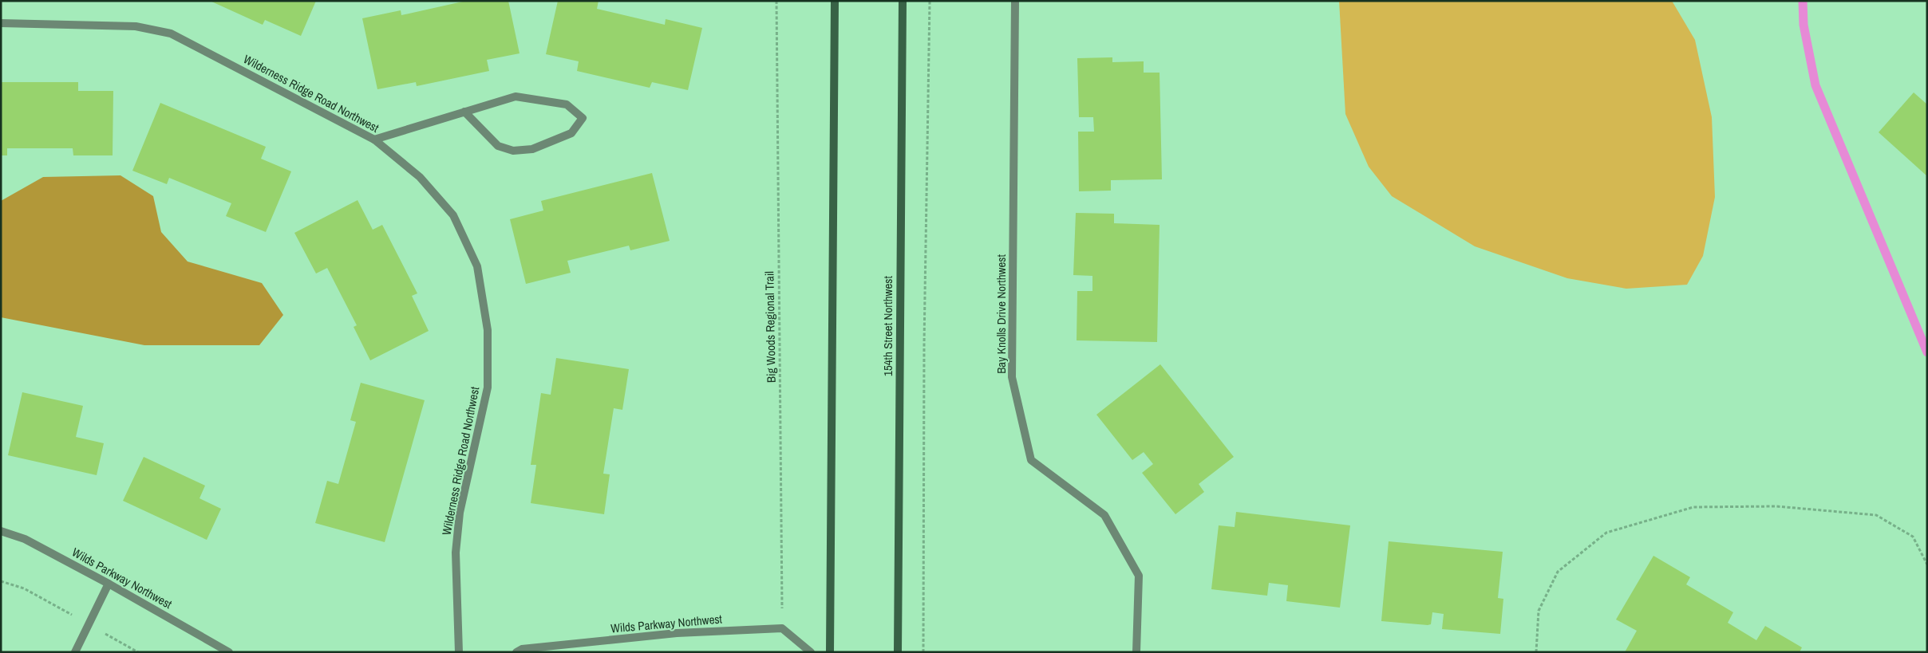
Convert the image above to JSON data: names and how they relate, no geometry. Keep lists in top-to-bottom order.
{
  "streets": {
    "street": [
      "Wilderness Ridge Road Northwest",
      "Bay Knolls Drive Northwest",
      "154th Street Northwest",
      "Wilds Parkway Northwest"
    ],
    "path": ["Big Woods Regional Trail"]
  },
  "crossings": [
    ["Big Woods Regional Trail", "Wilds Parkway Northwest"]
  ]
}
